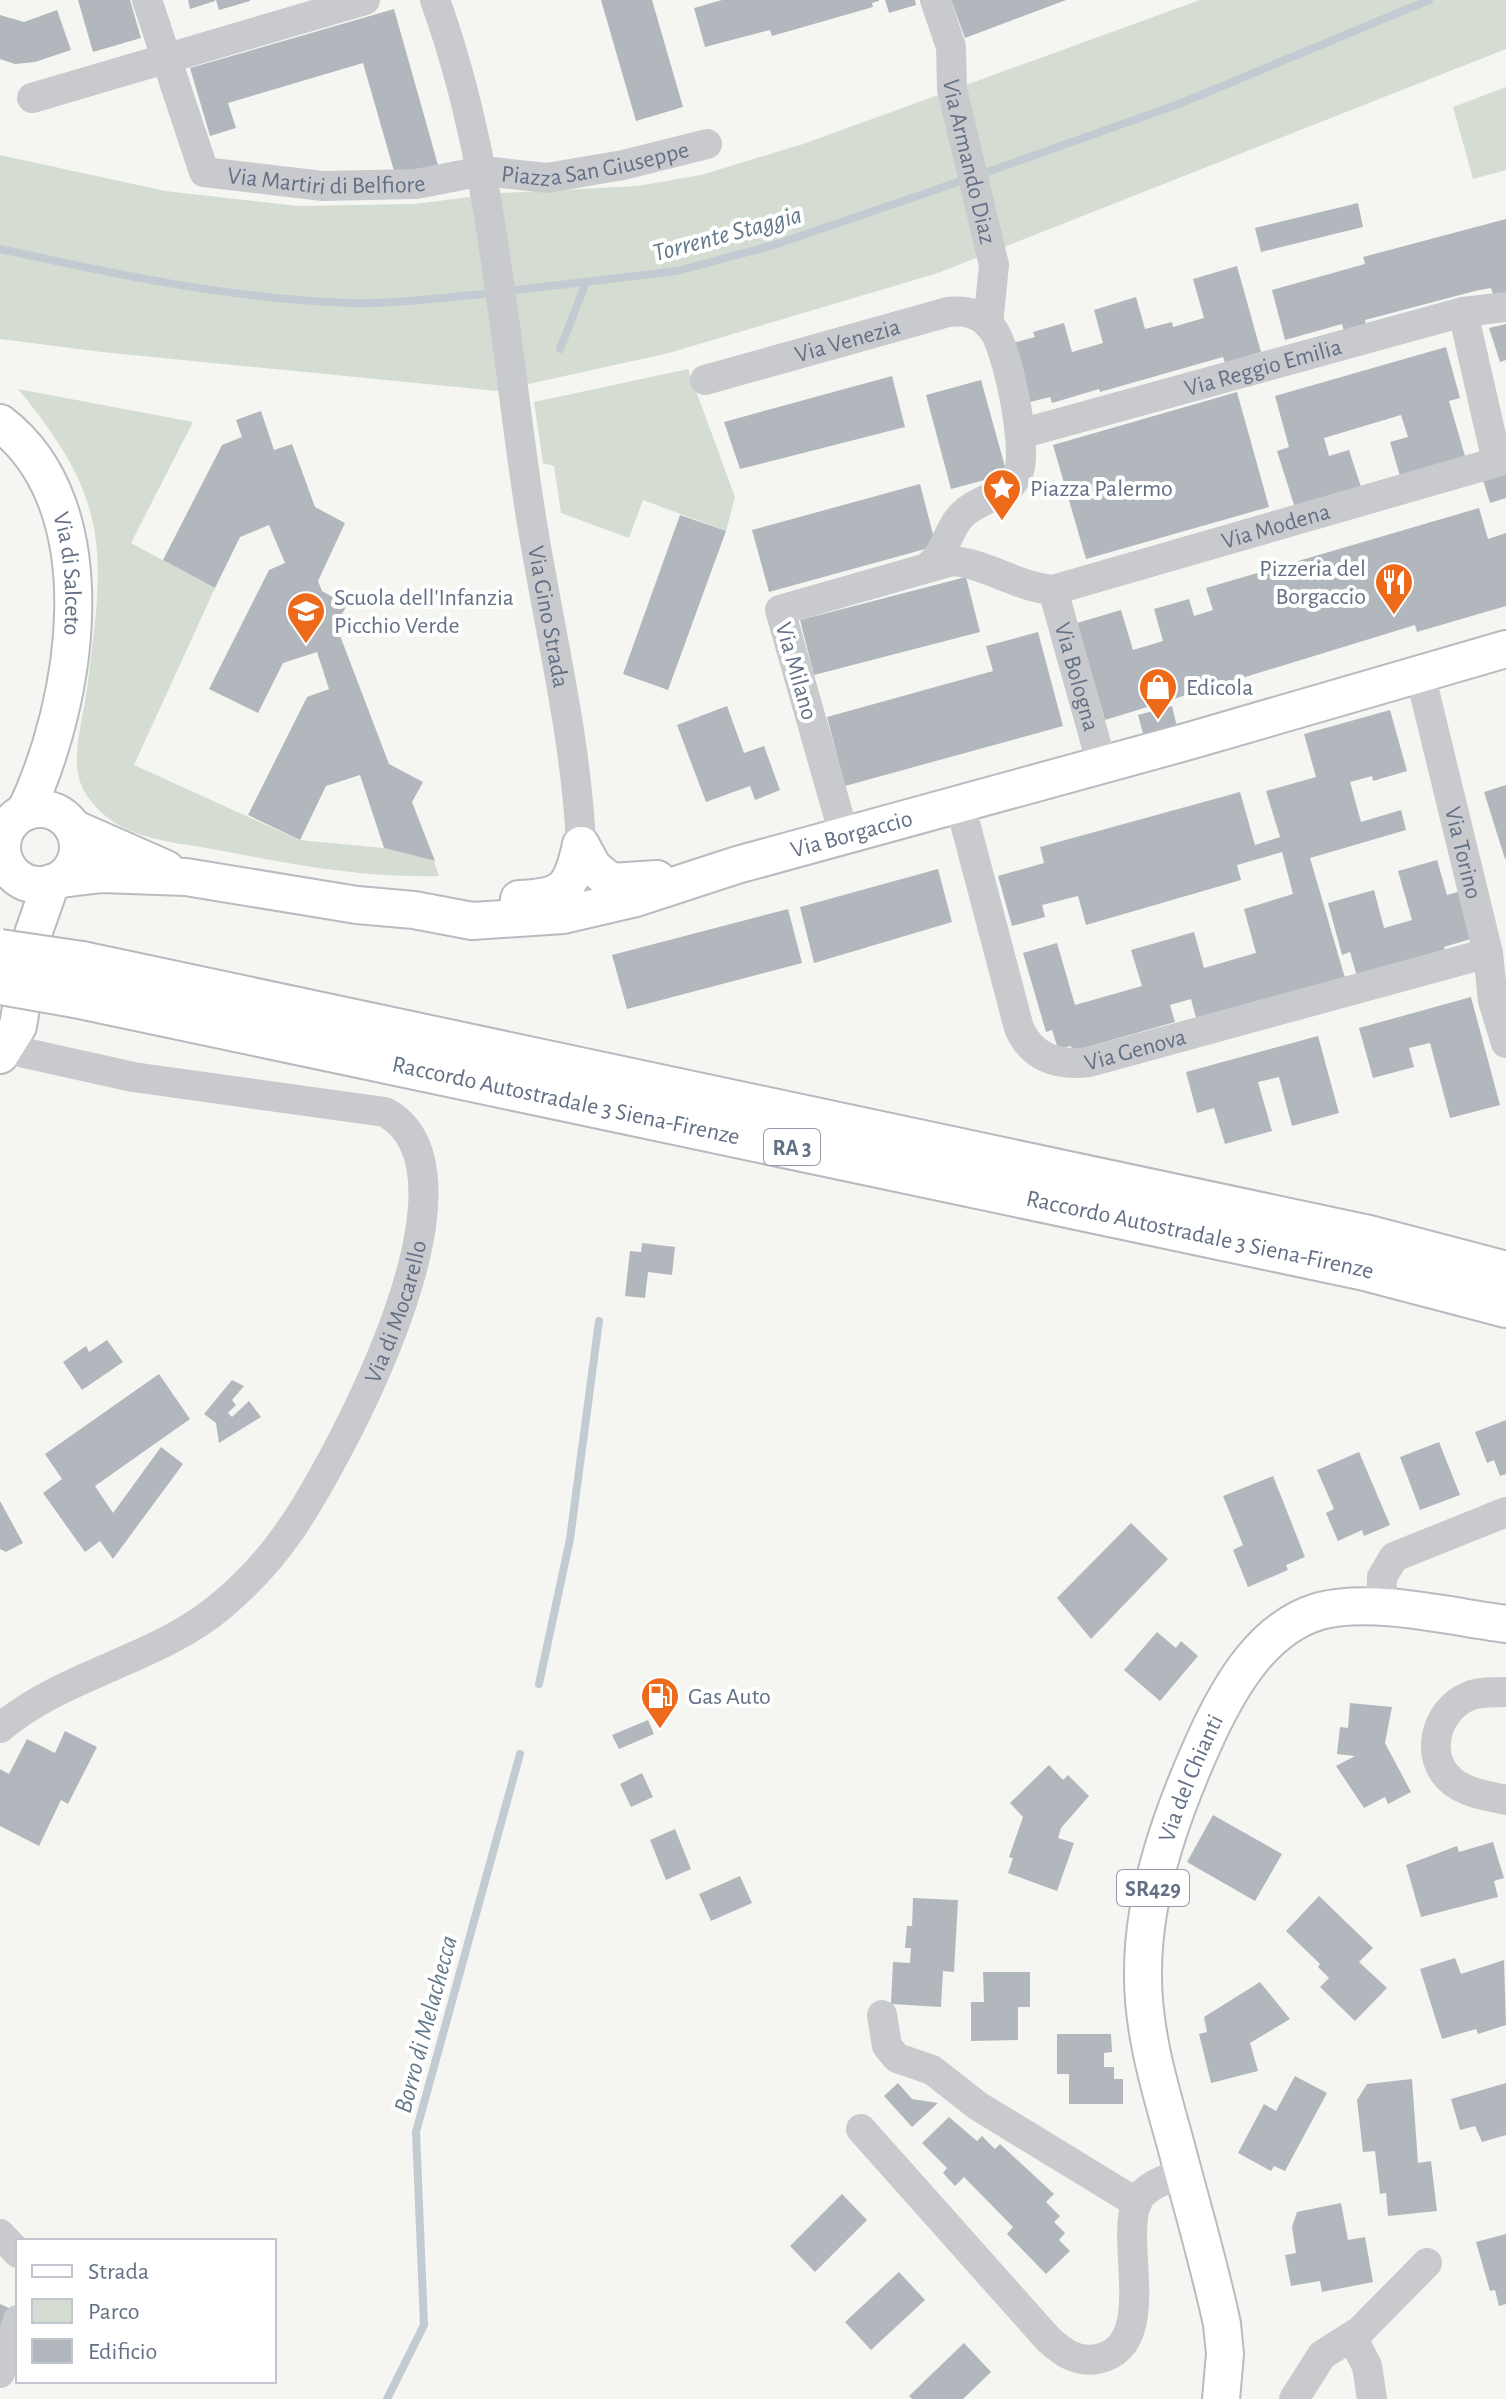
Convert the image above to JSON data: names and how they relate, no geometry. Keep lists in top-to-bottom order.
{
  "streets": {
    "highway": ["Raccordo Autostradale 3 Siena-Firenze", "RA 3"],
    "main road": [
      "Via di Salceto",
      "Via Borgaccio",
      "Via del Chianti",
      "SR429"
    ],
    "street": [
      "Piazza San Giuseppe",
      "Via Armando Diaz",
      "Via Martiri di Belfiore",
      "Via Venezia",
      "Via Reggio Emilia",
      "Via Modena",
      "Via Gino Strada",
      "Via Milano",
      "Via Bologna",
      "Via Torino",
      "Via Genova",
      "Via di Mocarello"
    ]
  },
  "crossings": [
    ["Piazza San Giuseppe", "Via Martiri di Belfiore"],
    ["Piazza San Giuseppe", "Via Gino Strada"],
    ["Via Armando Diaz", "Via Venezia"],
    ["Via Martiri di Belfiore", "Via Gino Strada"],
    ["Via Reggio Emilia", "Via Modena"],
    ["Via Modena", "Via Bologna"],
    ["Via di Salceto", "Via Borgaccio"],
    ["Via Milano", "Via Borgaccio"],
    ["Via Bologna", "Via Borgaccio"],
    ["Via Borgaccio", "Via Torino"],
    ["Via Borgaccio", "Via Genova"],
    ["Via Torino", "Via Genova"]
  ],
  "water": ["Torrente Staggia", "Borro di Melachecca"],
  "places": {
    "place": ["Piazza Palermo"],
    "restaurant": ["Pizzeria del Borgaccio"],
    "school or university": ["Scuola dell'Infanzia Picchio Verde"],
    "shop": ["Edicola"],
    "fuel station": ["Gas Auto"]
  },
  "legend": ["Strada", "Parco", "Edificio"]
}
